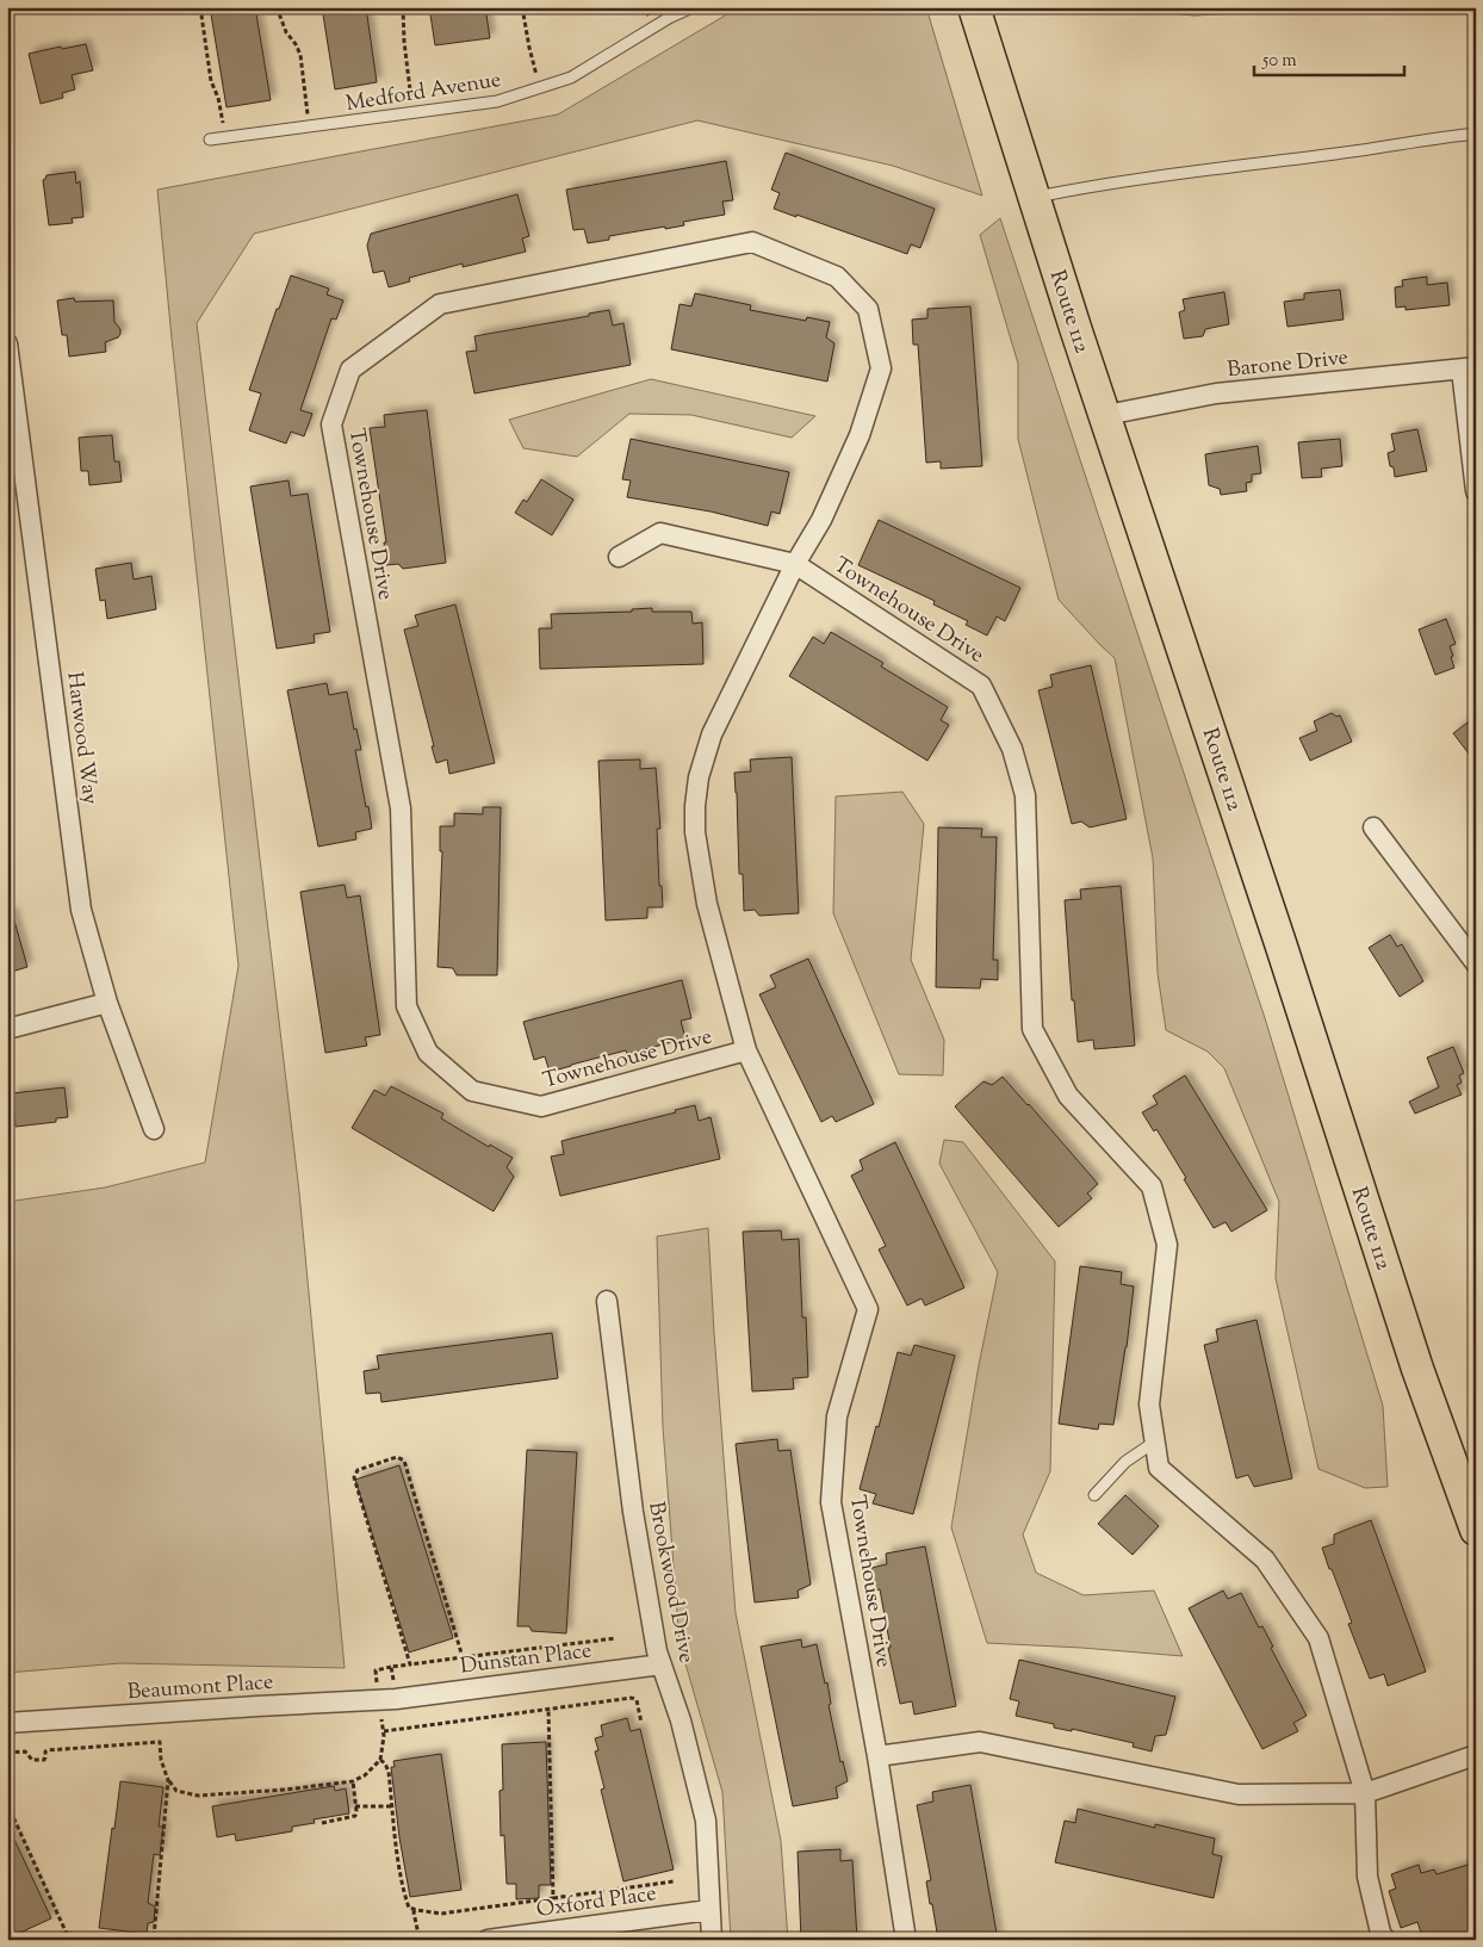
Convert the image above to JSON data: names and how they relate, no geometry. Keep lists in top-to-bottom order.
{
  "streets": {
    "main road": ["Route 112"],
    "street": [
      "Barone Drive",
      "Townehouse Drive",
      "Harwood Way",
      "Brookwood Drive",
      "Dunstan Place",
      "Beaumont Place",
      "Oxford Place"
    ],
    "lane": ["Medford Avenue"]
  },
  "crossings": [
    ["Route 112", "Barone Drive"],
    ["Brookwood Drive", "Dunstan Place"],
    ["Brookwood Drive", "Oxford Place"],
    ["Dunstan Place", "Beaumont Place"]
  ],
  "scale_bar": "50 m"
}
